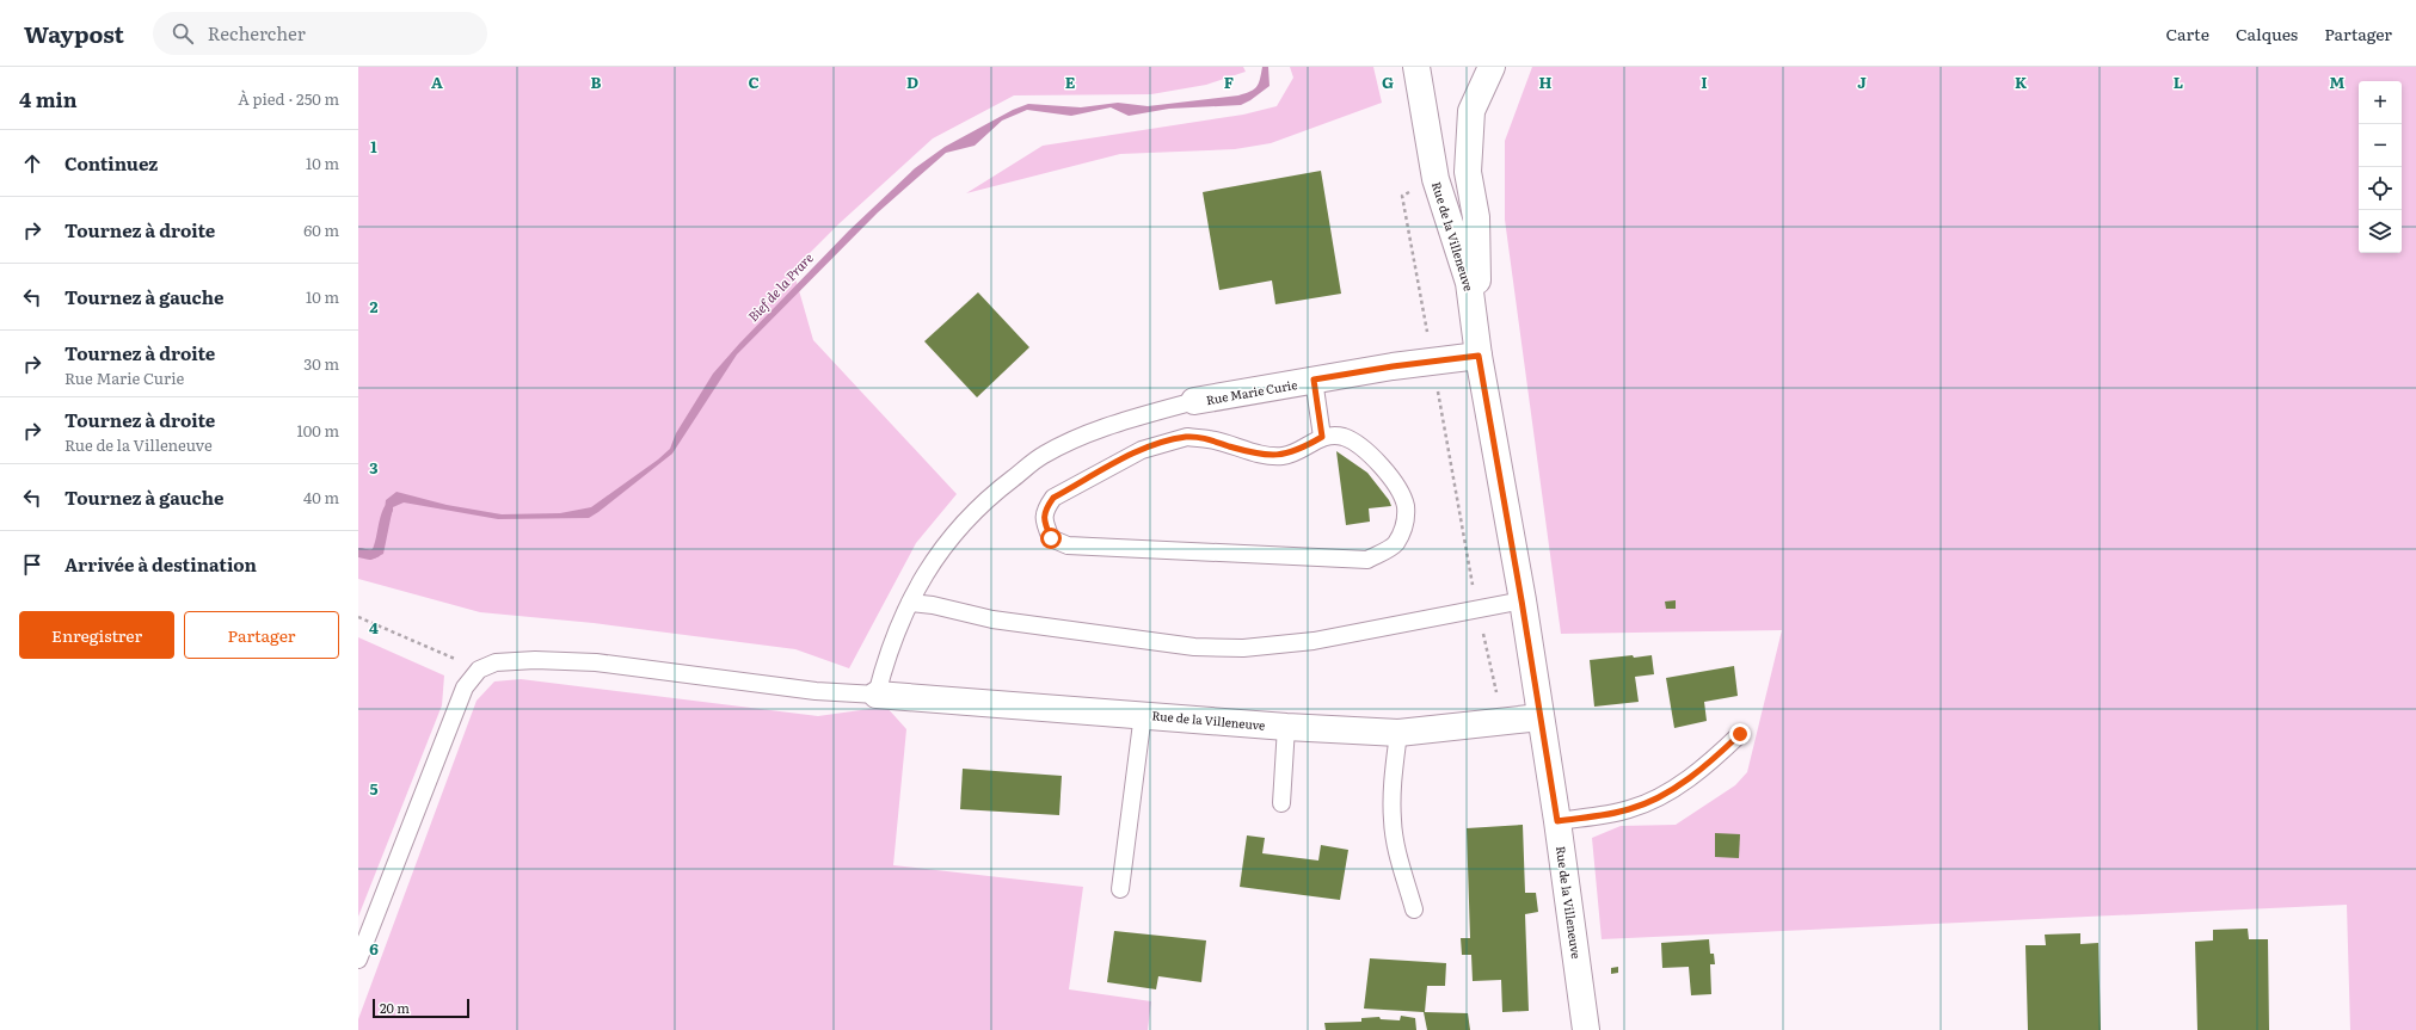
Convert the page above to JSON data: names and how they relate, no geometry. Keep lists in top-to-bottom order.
{
  "streets": {
    "main road": ["Rue de la Villeneuve", "Rue Marie Curie"]
  },
  "crossings": [
    ["Rue de la Villeneuve", "Rue Marie Curie"]
  ],
  "water": ["Bief de la Prare"],
  "scale_bar": "20 m",
  "page": {
    "header": "Waypost",
    "search": "Rechercher",
    "nav": ["Carte", "Calques", "Partager"],
    "heading": ["4 min", "À pied · 250 m"],
    "map_buttons": ["+", "−"],
    "list": [
      ["Continuez", "10 m"],
      ["Tournez à droite", "60 m"],
      ["Tournez à gauche", "10 m"],
      ["Tournez à droite", "Rue Marie Curie", "30 m"],
      ["Tournez à droite", "Rue de la Villeneuve", "100 m"],
      ["Tournez à gauche", "40 m"],
      "Arrivée à destination"
    ],
    "buttons": ["Enregistrer", "Partager"],
    "scale": "20 m"
  },
  "grid": {
    "columns": [
      "A",
      "B",
      "C",
      "D",
      "E",
      "F",
      "G",
      "H",
      "I",
      "J",
      "K",
      "L",
      "M"
    ],
    "rows": [
      "1",
      "2",
      "3",
      "4",
      "5",
      "6"
    ]
  }
}
